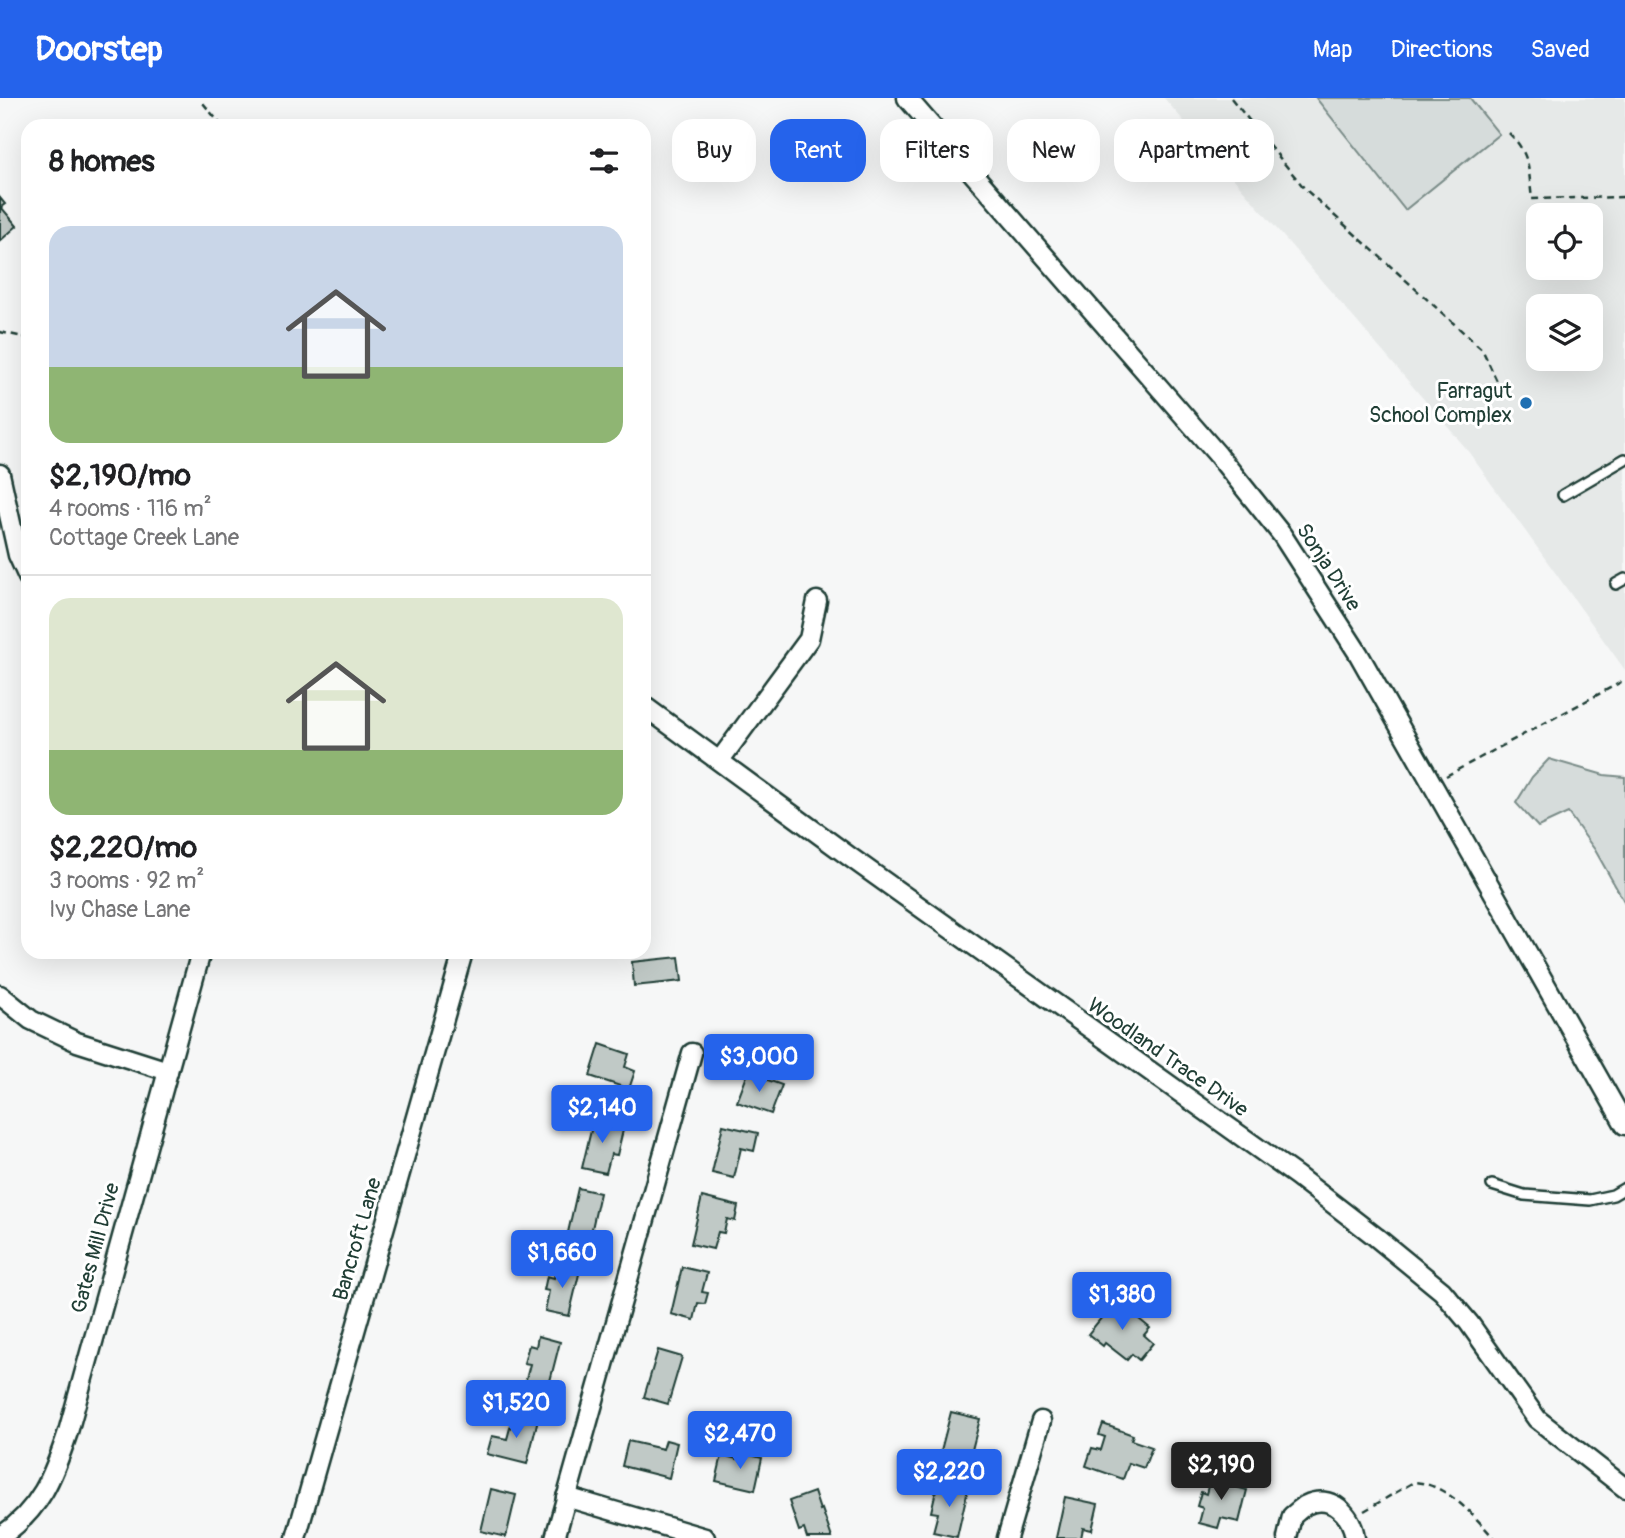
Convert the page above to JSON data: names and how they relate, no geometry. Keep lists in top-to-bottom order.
{
  "streets": {
    "street": [
      "Sonja Drive",
      "Woodland Trace Drive",
      "Bancroft Lane",
      "Gates Mill Drive"
    ]
  },
  "places": ["Farragut School Complex"],
  "page": {
    "header": "Doorstep",
    "nav": ["Map", "Directions", "Saved"],
    "chip": [
      "Buy",
      "Rent",
      "Filters",
      "New",
      "Apartment"
    ],
    "heading": "8 homes",
    "list": [
      {
        "name": "$2,190/mo",
        "note": "4 rooms · 116 m² · Cottage Creek Lane"
      },
      {
        "name": "$2,220/mo",
        "note": "3 rooms · 92 m² · Ivy Chase Lane"
      }
    ],
    "price": [
      "$3,000",
      "$2,140",
      "$1,660",
      "$1,380",
      "$1,520",
      "$2,470",
      "$2,190",
      "$2,220"
    ]
  }
}
